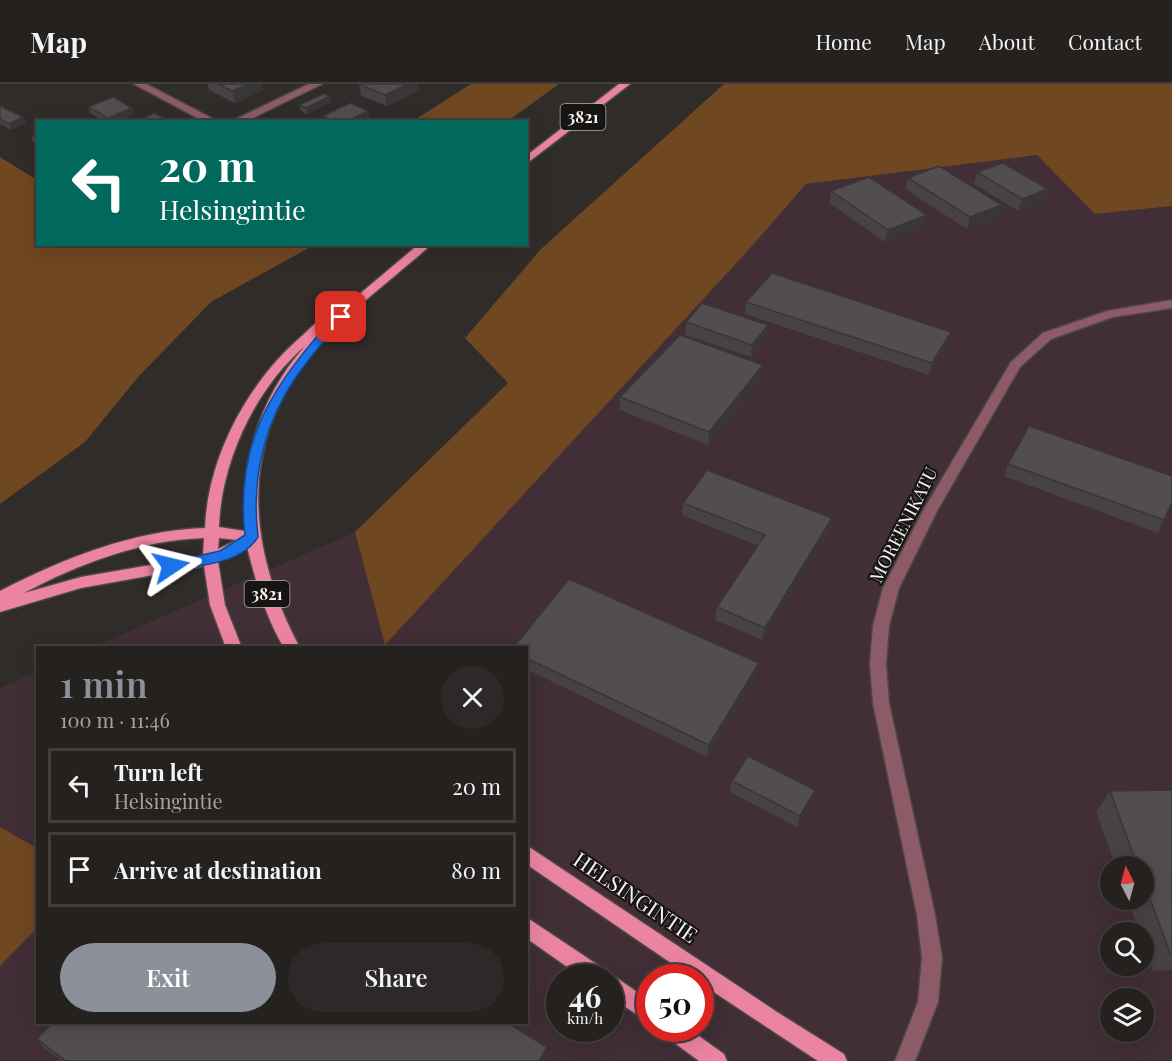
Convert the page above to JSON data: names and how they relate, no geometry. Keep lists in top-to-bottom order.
{
  "streets": {
    "main road": ["3821", "HELSINGINTIE"],
    "street": ["MOREENIKATU"]
  },
  "north": "top",
  "page": {
    "header": "Map",
    "nav": [
      "Home",
      "Map",
      "About",
      "Contact"
    ],
    "turn": ["20 m", "Helsingintie"],
    "heading": ["1 min", "100 m · 11:46"],
    "list": [
      {
        "name": "Turn left",
        "note": "Helsingintie",
        "value": "20 m"
      },
      {
        "name": "Arrive at destination",
        "value": "80 m"
      }
    ],
    "buttons": ["Exit", "Share"],
    "speed": "46 km/h",
    "limit": "50"
  }
}
